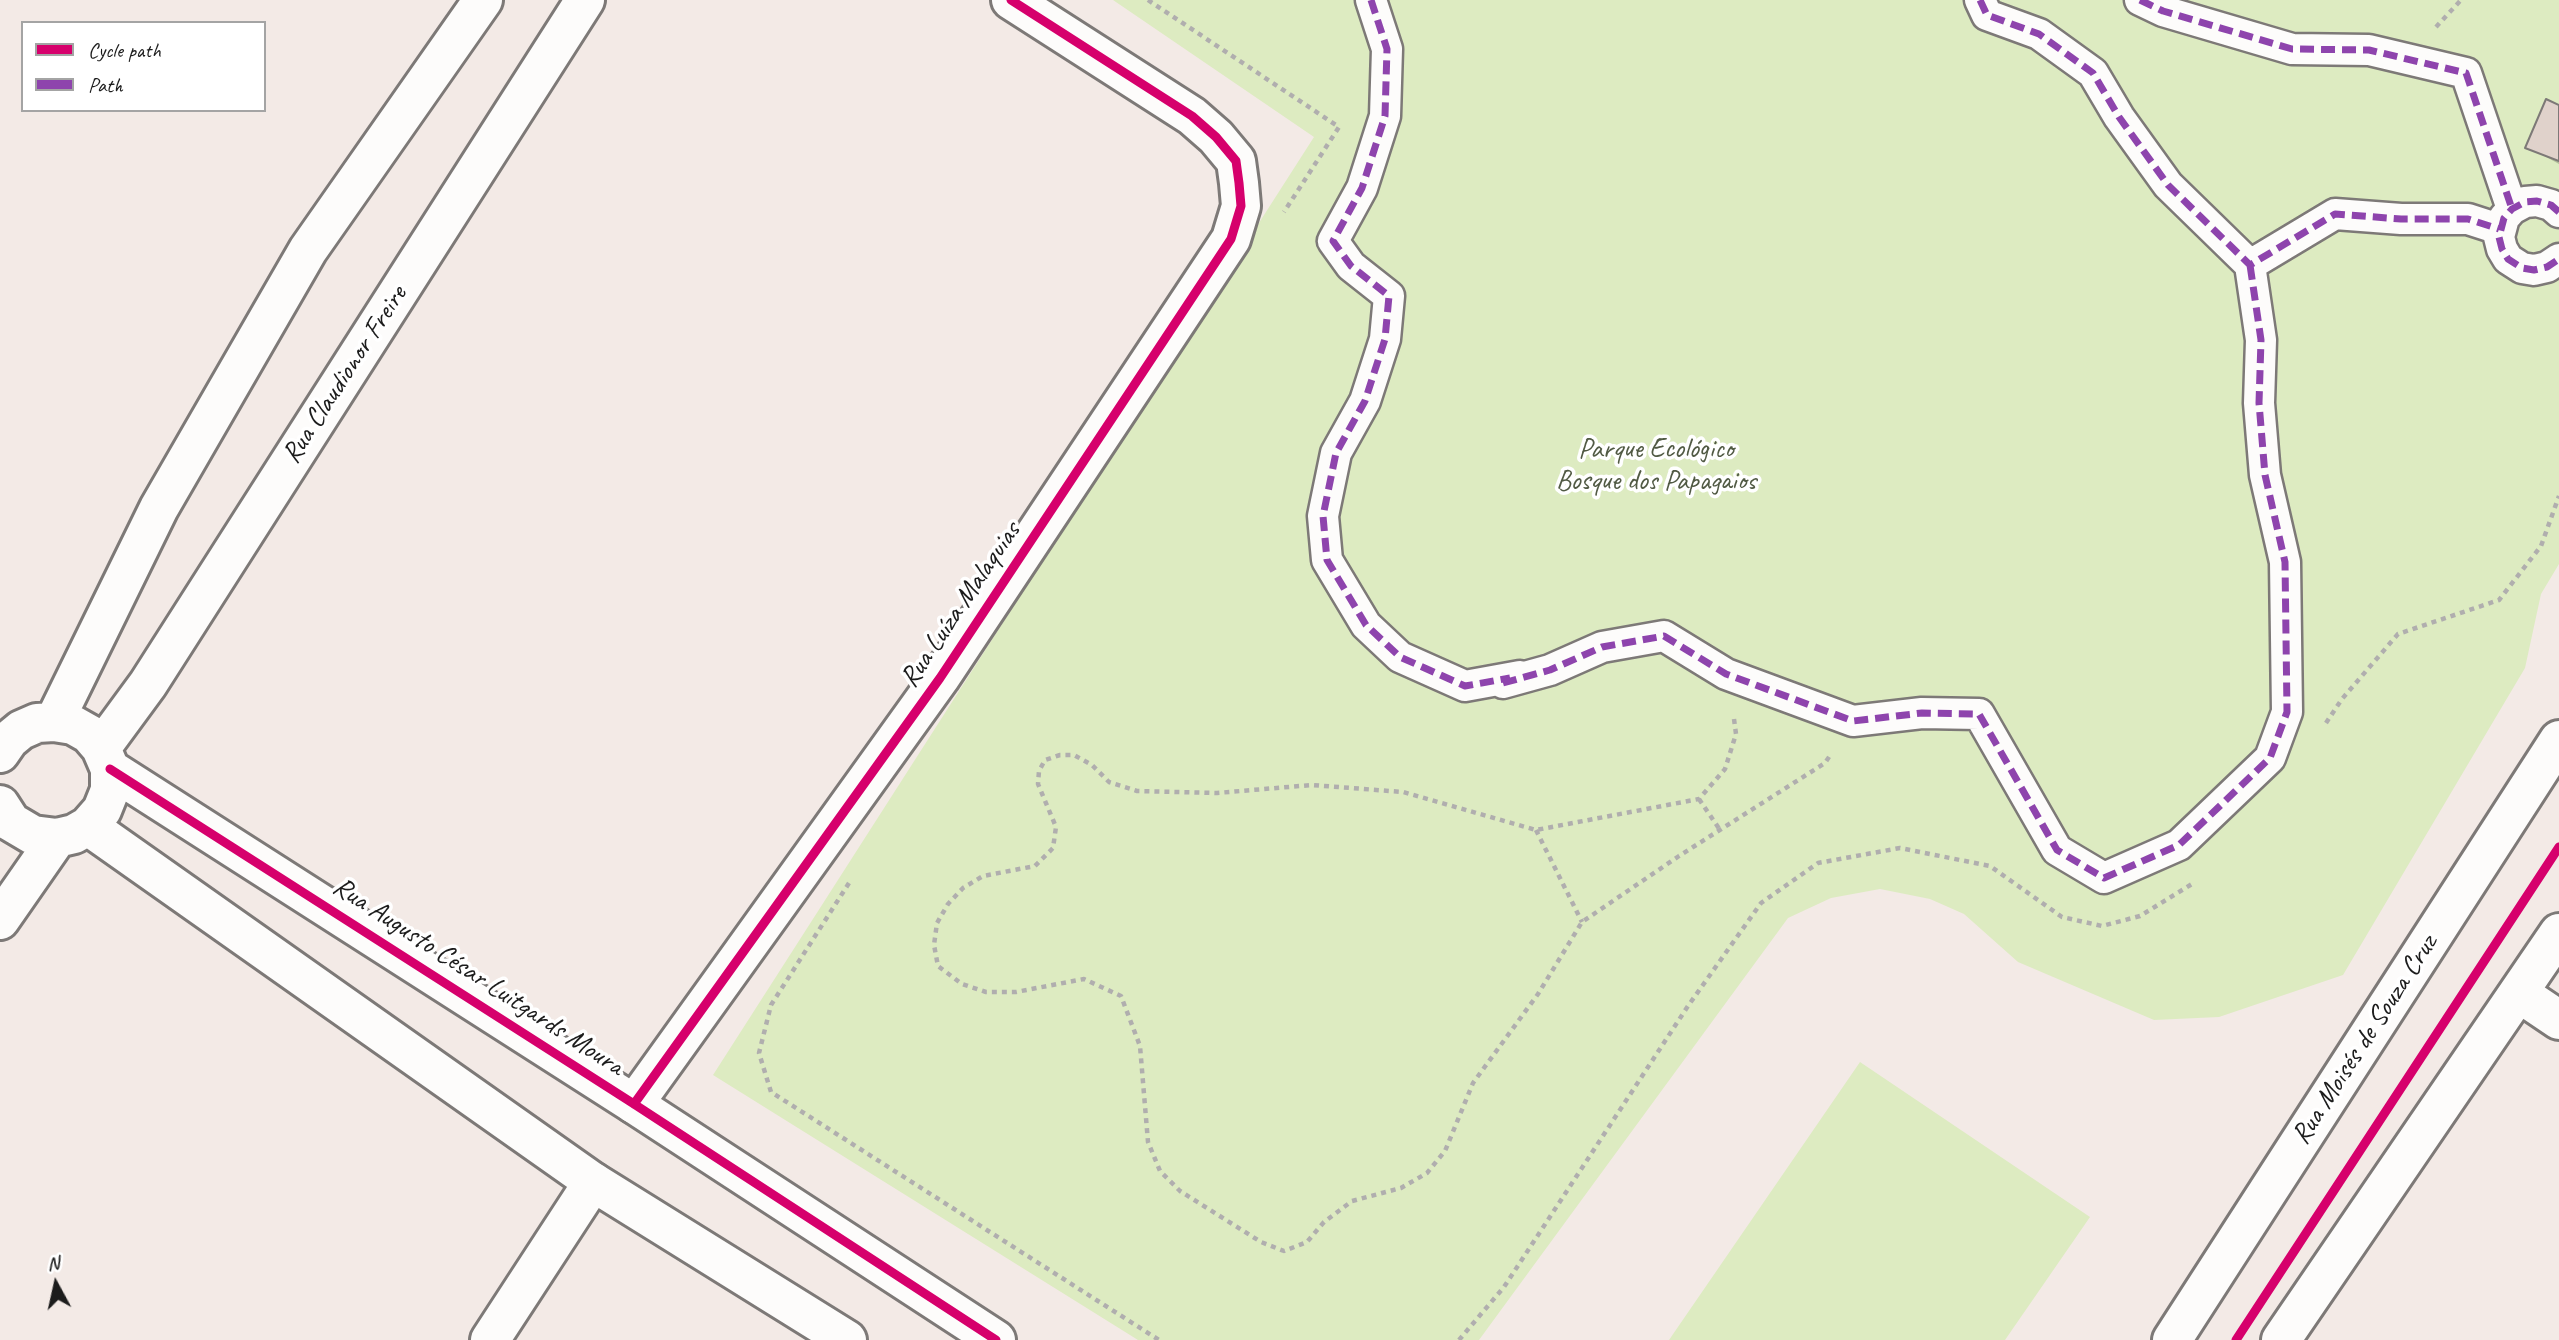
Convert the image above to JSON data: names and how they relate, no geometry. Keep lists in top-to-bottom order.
{
  "streets": {
    "street": [
      "Rua Claudionor Freire",
      "Rua Luíza Malaquias",
      "Rua Augusto César Luitgards Moura",
      "Rua Moisés de Souza Cruz"
    ]
  },
  "crossings": [
    ["Rua Claudionor Freire", "Rua Augusto César Luitgards Moura"],
    ["Rua Luíza Malaquias", "Rua Augusto César Luitgards Moura"]
  ],
  "parks": ["Parque Ecológico Bosque dos Papagaios"],
  "legend": ["Cycle path", "Path"],
  "north": "top"
}
